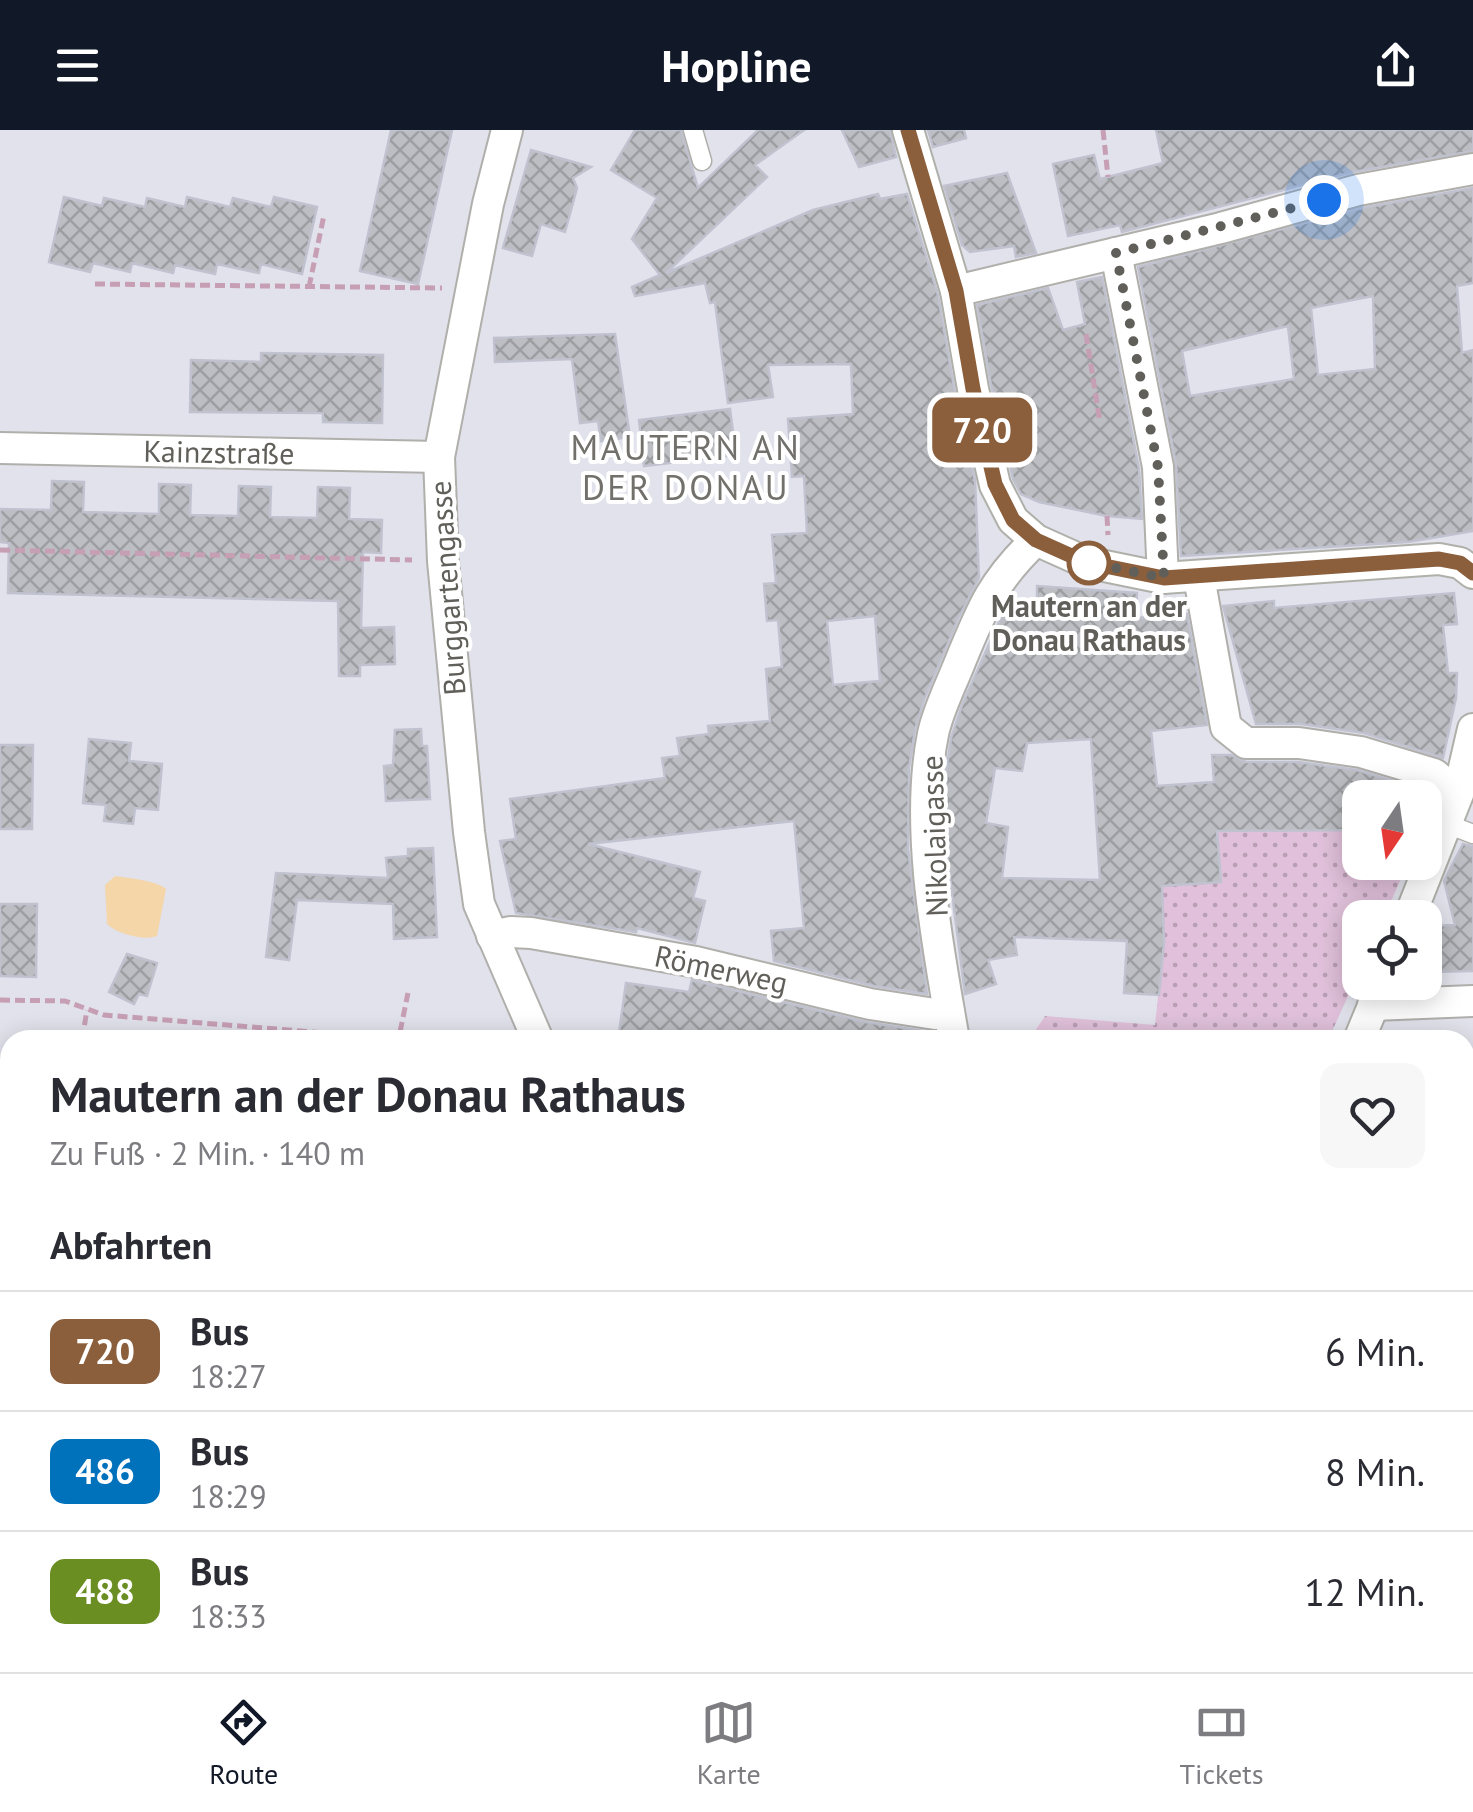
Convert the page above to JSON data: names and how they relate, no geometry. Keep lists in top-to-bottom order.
{
  "streets": {
    "street": [
      "Kainzstraße",
      "Burggartengasse",
      "Nikolaigasse",
      "Römerweg"
    ]
  },
  "crossings": [
    ["Kainzstraße", "Burggartengasse"],
    ["Burggartengasse", "Römerweg"],
    ["Nikolaigasse", "Römerweg"]
  ],
  "districts": ["MAUTERN AN DER DONAU"],
  "places": ["Mautern an der Donau Rathaus"],
  "lines": ["bus line 720"],
  "north": "bottom",
  "page": {
    "header": "Hopline",
    "on_map": "720",
    "heading": [
      ["Mautern an der Donau Rathaus", "Zu Fuß · 2 Min. · 140 m"],
      "Abfahrten"
    ],
    "list": [
      {
        "mark": "720",
        "name": "Bus",
        "note": "18:27",
        "value": "6 Min."
      },
      {
        "mark": "486",
        "name": "Bus",
        "note": "18:29",
        "value": "8 Min."
      },
      {
        "mark": "488",
        "name": "Bus",
        "note": "18:33",
        "value": "12 Min."
      }
    ],
    "tabs": ["Route", "Karte", "Tickets"]
  }
}
